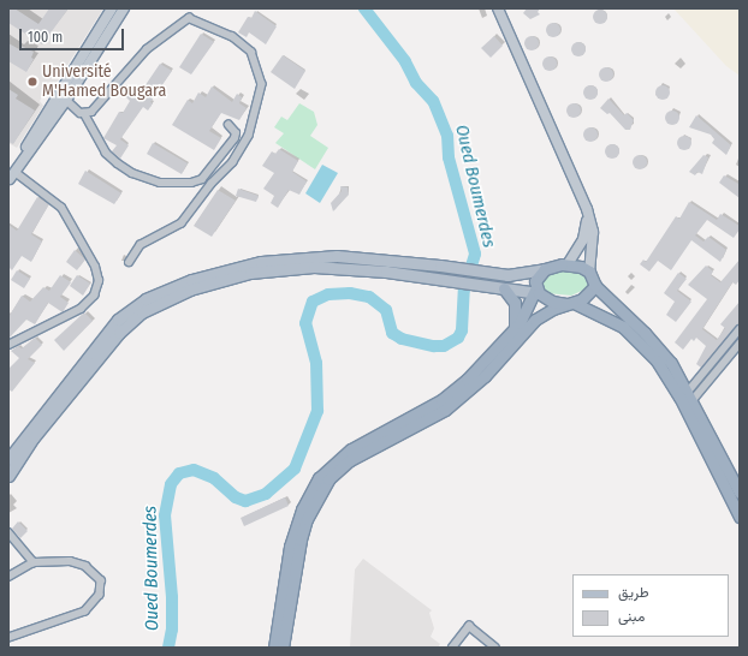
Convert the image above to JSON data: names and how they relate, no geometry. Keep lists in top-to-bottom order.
{
  "water": ["Oued Boumerdes"],
  "places": ["Université M'Hamed Bougara"],
  "legend": ["طريق", "مبنى"],
  "scale_bar": "100 m"
}
